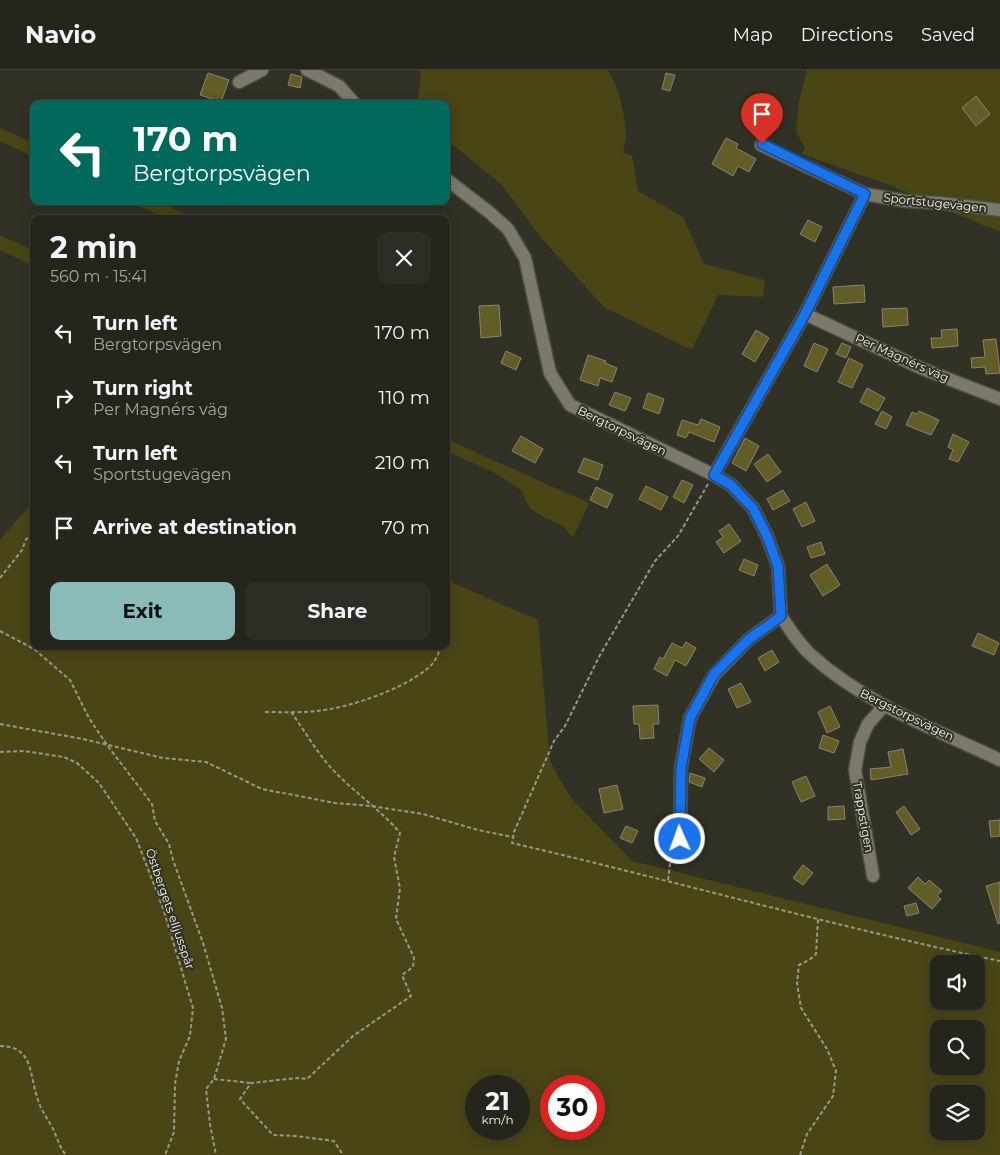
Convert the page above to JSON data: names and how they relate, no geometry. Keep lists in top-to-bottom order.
{
  "streets": {
    "street": [
      "Sportstugevägen",
      "Per Magnérs väg",
      "Bergtorpsvägen",
      "Bergstorpsvägen",
      "Trappstigen"
    ],
    "path": ["Östbergets elljusspår"]
  },
  "crossings": [
    ["Bergtorpsvägen", "Bergstorpsvägen"],
    ["Bergstorpsvägen", "Trappstigen"]
  ],
  "page": {
    "header": "Navio",
    "nav": ["Map", "Directions", "Saved"],
    "turn": ["170 m", "Bergtorpsvägen"],
    "heading": ["2 min", "560 m · 15:41"],
    "list": [
      {
        "name": "Turn left",
        "note": "Bergtorpsvägen",
        "value": "170 m"
      },
      {
        "name": "Turn right",
        "note": "Per Magnérs väg",
        "value": "110 m"
      },
      {
        "name": "Turn left",
        "note": "Sportstugevägen",
        "value": "210 m"
      },
      {
        "name": "Arrive at destination",
        "value": "70 m"
      }
    ],
    "buttons": ["Exit", "Share"],
    "speed": "21 km/h",
    "limit": "30"
  }
}
